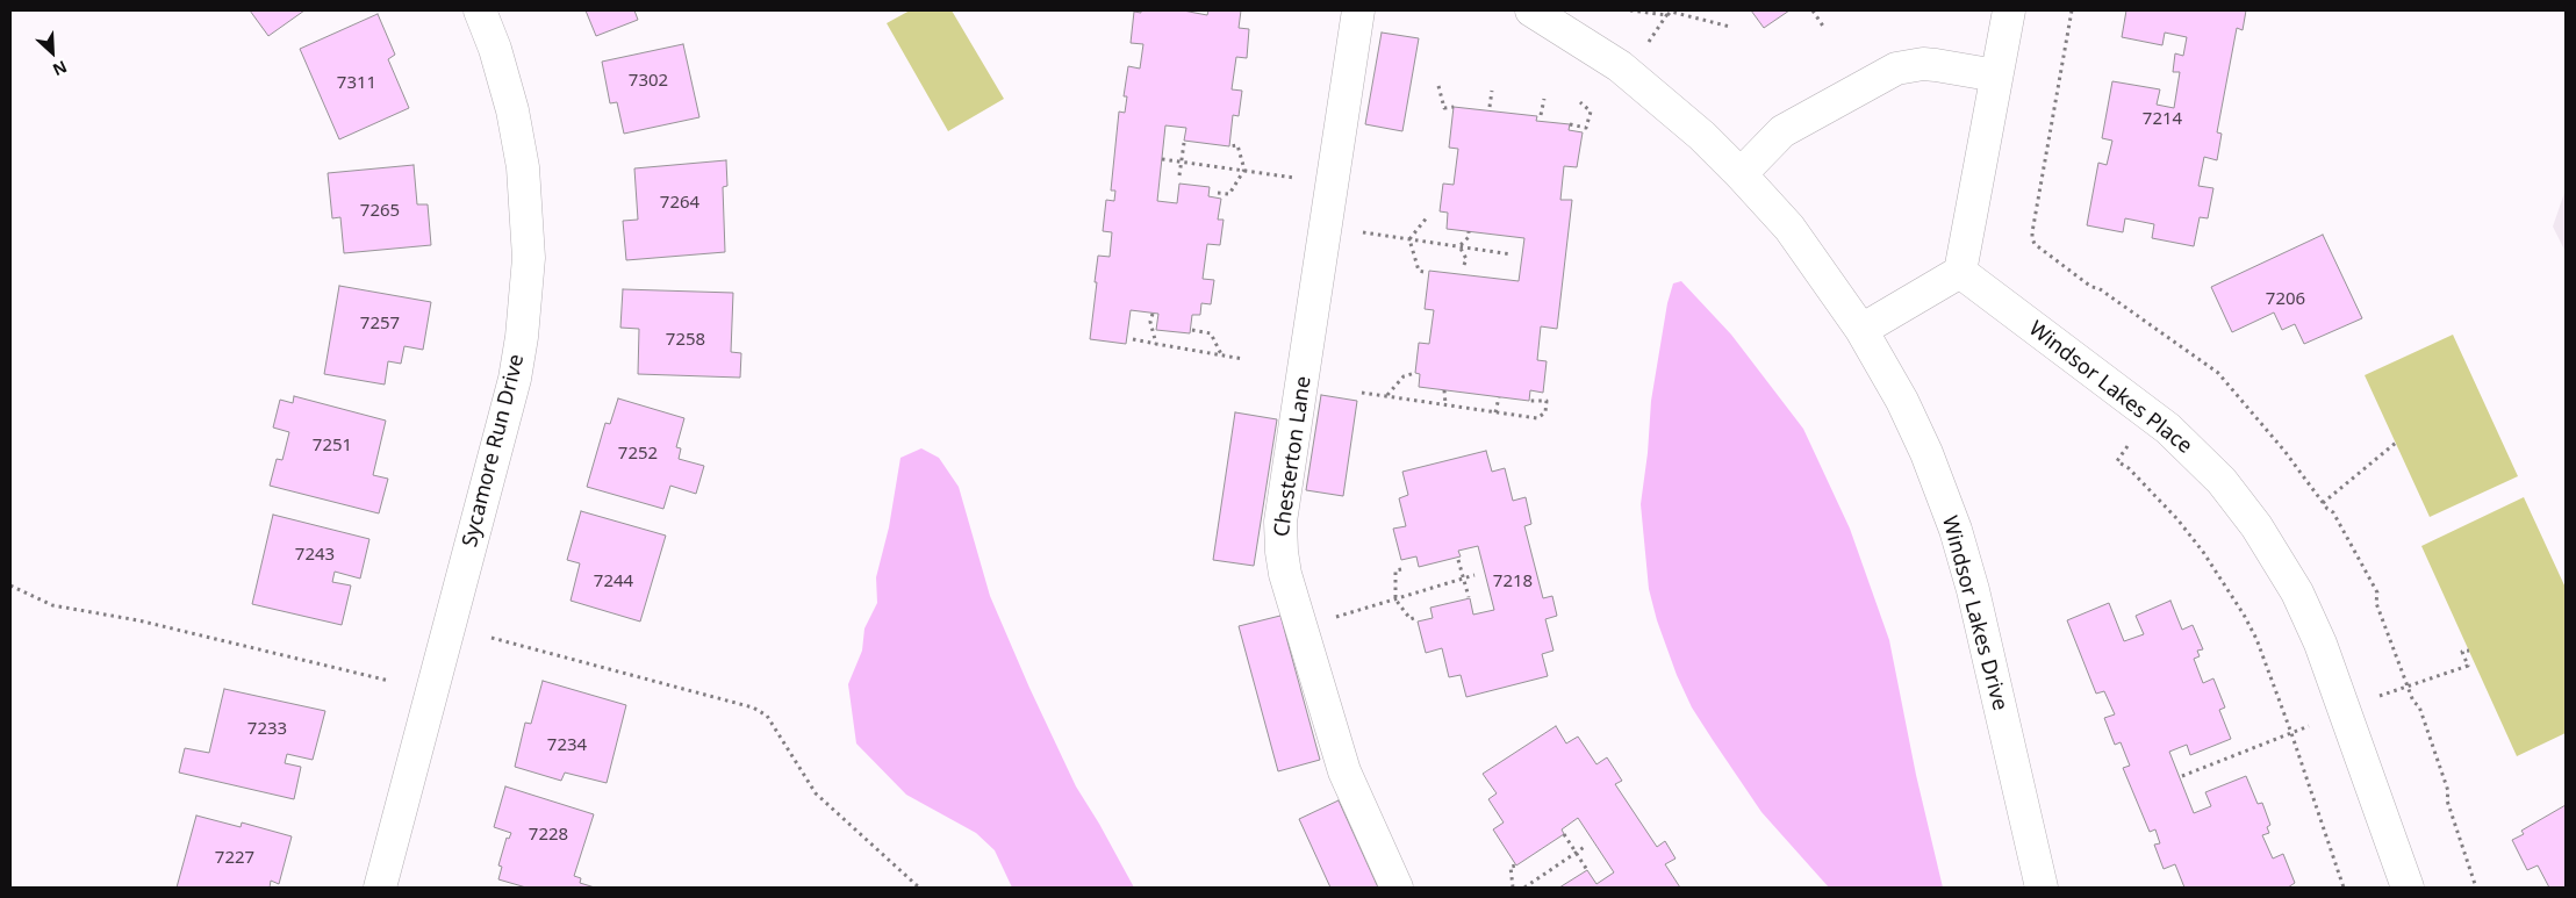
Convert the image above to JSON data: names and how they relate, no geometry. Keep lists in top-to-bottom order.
{
  "streets": {
    "street": [
      "Windsor Lakes Place",
      "Sycamore Run Drive",
      "Chesterton Lane",
      "Windsor Lakes Drive"
    ]
  },
  "house_numbers": [
    "7302",
    "7311",
    "7214",
    "7264",
    "7265",
    "7206",
    "7257",
    "7258",
    "7251",
    "7252",
    "7243",
    "7244",
    "7218",
    "7233",
    "7234",
    "7228",
    "7227"
  ],
  "north": "bottom right"
}
